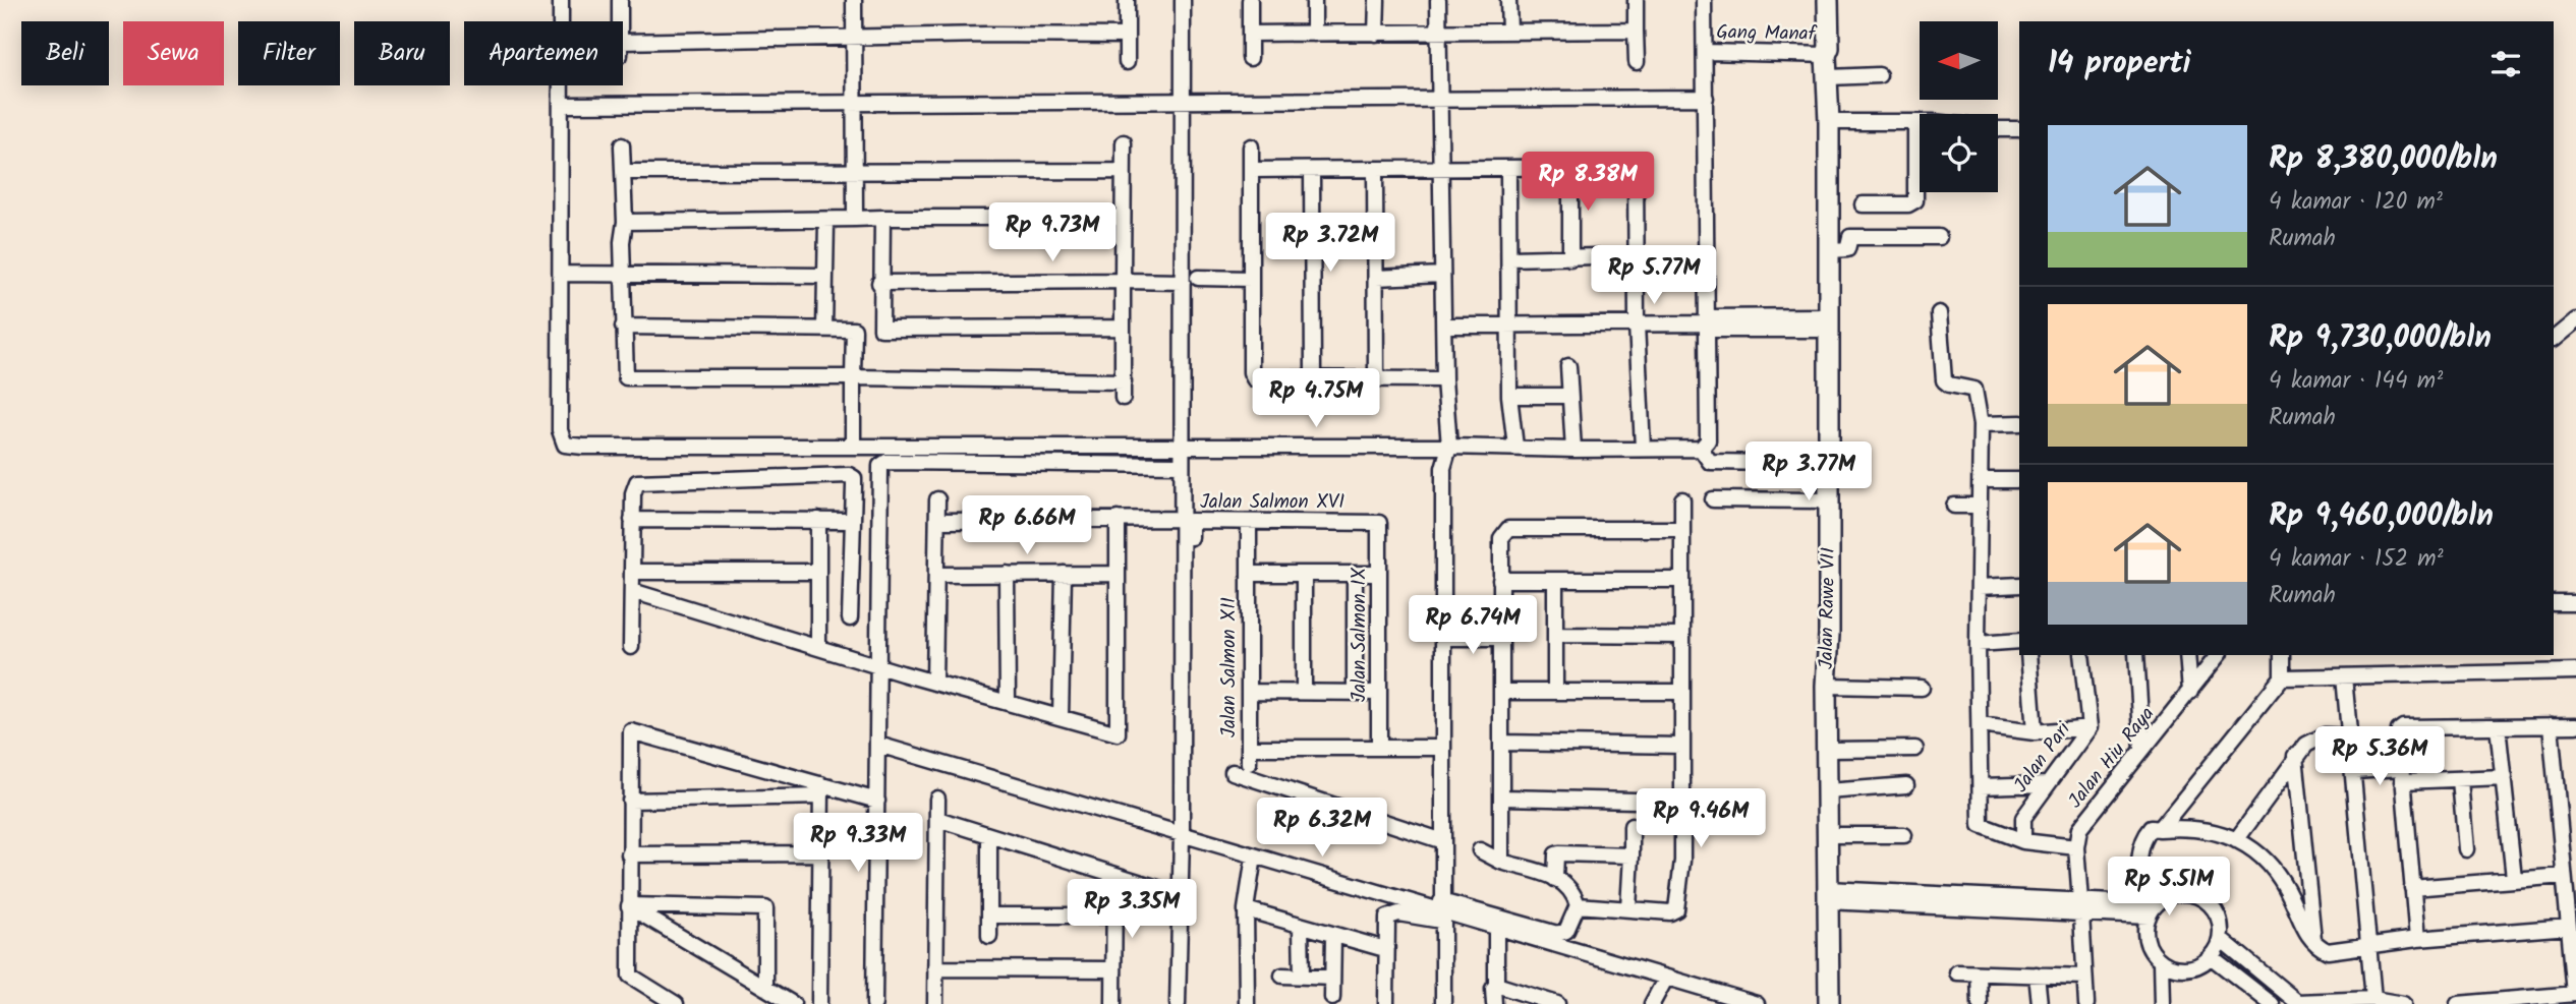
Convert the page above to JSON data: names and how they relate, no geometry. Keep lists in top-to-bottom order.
{
  "streets": {
    "main road": ["Jalan Rawe VII"],
    "street": [
      "Gang Manaf",
      "Jalan Salmon XVI",
      "Jalan Salmon IX",
      "Jalan Salmon XII",
      "Jalan Pari",
      "Jalan Hiu Raya"
    ]
  },
  "crossings": [
    ["Gang Manaf", "Jalan Rawe VII"],
    ["Jalan Salmon XVI", "Jalan Salmon IX"],
    ["Jalan Salmon XVI", "Jalan Salmon XII"],
    ["Jalan Salmon IX", "Jalan Salmon XII"]
  ],
  "north": "left",
  "page": {
    "chip": [
      "Beli",
      "Sewa",
      "Filter",
      "Baru",
      "Apartemen"
    ],
    "heading": "14 properti",
    "list": [
      {
        "name": "Rp 8,380,000/bln",
        "note": "4 kamar · 120 m² · Rumah"
      },
      {
        "name": "Rp 9,730,000/bln",
        "note": "4 kamar · 144 m² · Rumah"
      },
      {
        "name": "Rp 9,460,000/bln",
        "note": "4 kamar · 152 m² · Rumah"
      }
    ],
    "price": [
      "Rp 8.38M",
      "Rp 9.73M",
      "Rp 3.72M",
      "Rp 5.77M",
      "Rp 4.75M",
      "Rp 3.77M",
      "Rp 6.66M",
      "Rp 6.74M",
      "Rp 5.36M",
      "Rp 9.46M",
      "Rp 6.32M",
      "Rp 9.33M",
      "Rp 5.51M",
      "Rp 3.35M"
    ]
  }
}
